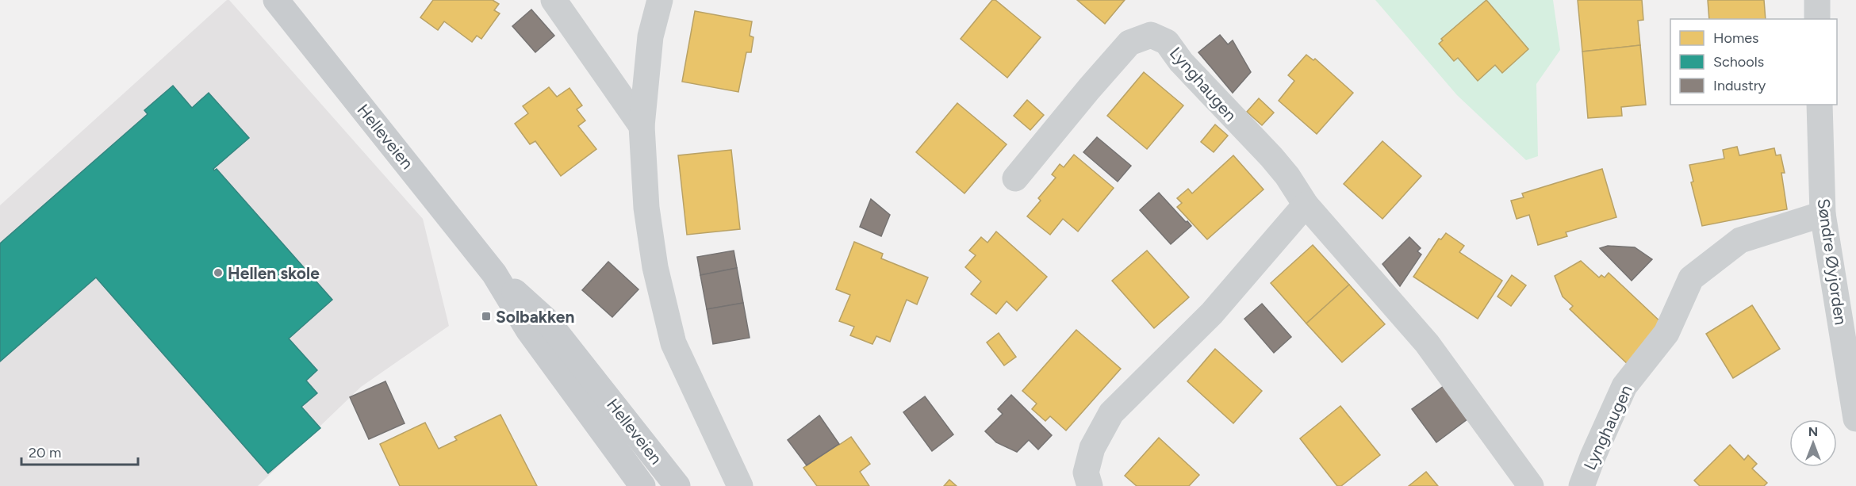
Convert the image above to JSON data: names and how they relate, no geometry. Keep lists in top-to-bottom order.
{
  "streets": {
    "main road": ["Helleveien"],
    "street": ["Lynghaugen", "Søndre Øyjorden"]
  },
  "crossings": [
    ["Lynghaugen", "Søndre Øyjorden"]
  ],
  "places": {
    "other": ["Hellen skole"],
    "transit": ["Solbakken"]
  },
  "legend": ["Homes", "Schools", "Industry"],
  "scale_bar": "20 m",
  "north": "top"
}
